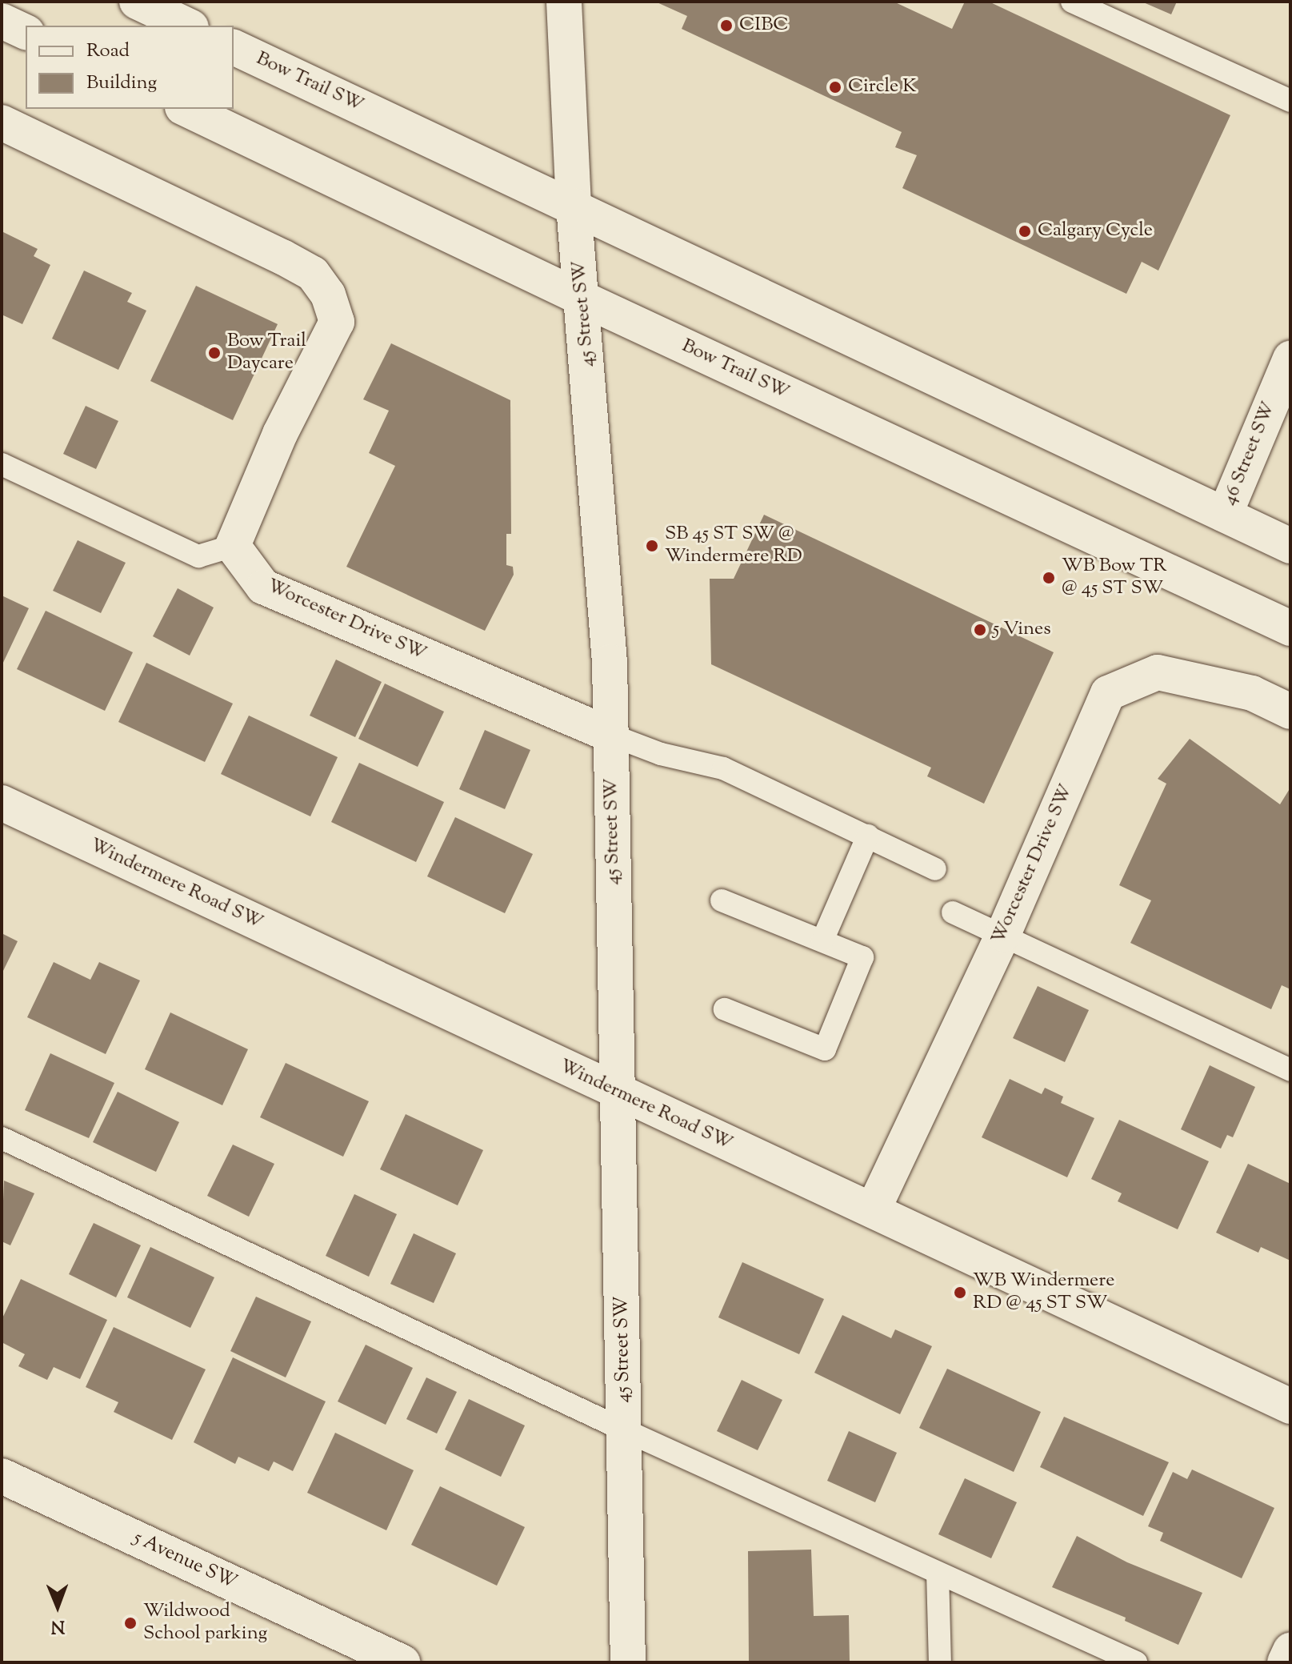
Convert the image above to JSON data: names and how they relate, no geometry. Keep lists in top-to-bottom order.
{
  "streets": {
    "street": [
      "Bow Trail SW",
      "45 Street SW",
      "46 Street SW",
      "Worcester Drive SW",
      "Windermere Road SW",
      "5 Avenue SW"
    ]
  },
  "crossings": [
    ["Bow Trail SW", "45 Street SW"],
    ["Bow Trail SW", "46 Street SW"],
    ["45 Street SW", "Worcester Drive SW"],
    ["45 Street SW", "Windermere Road SW"],
    ["Worcester Drive SW", "Windermere Road SW"]
  ],
  "places": [
    "CIBC",
    "Circle K",
    "Calgary Cycle",
    "Bow Trail Daycare",
    "SB 45 ST SW @ Windermere RD",
    "WB Bow TR @ 45 ST SW",
    "5 Vines",
    "WB Windermere RD @ 45 ST SW",
    "Wildwood School parking"
  ],
  "legend": ["Road", "Building"],
  "north": "bottom"
}
